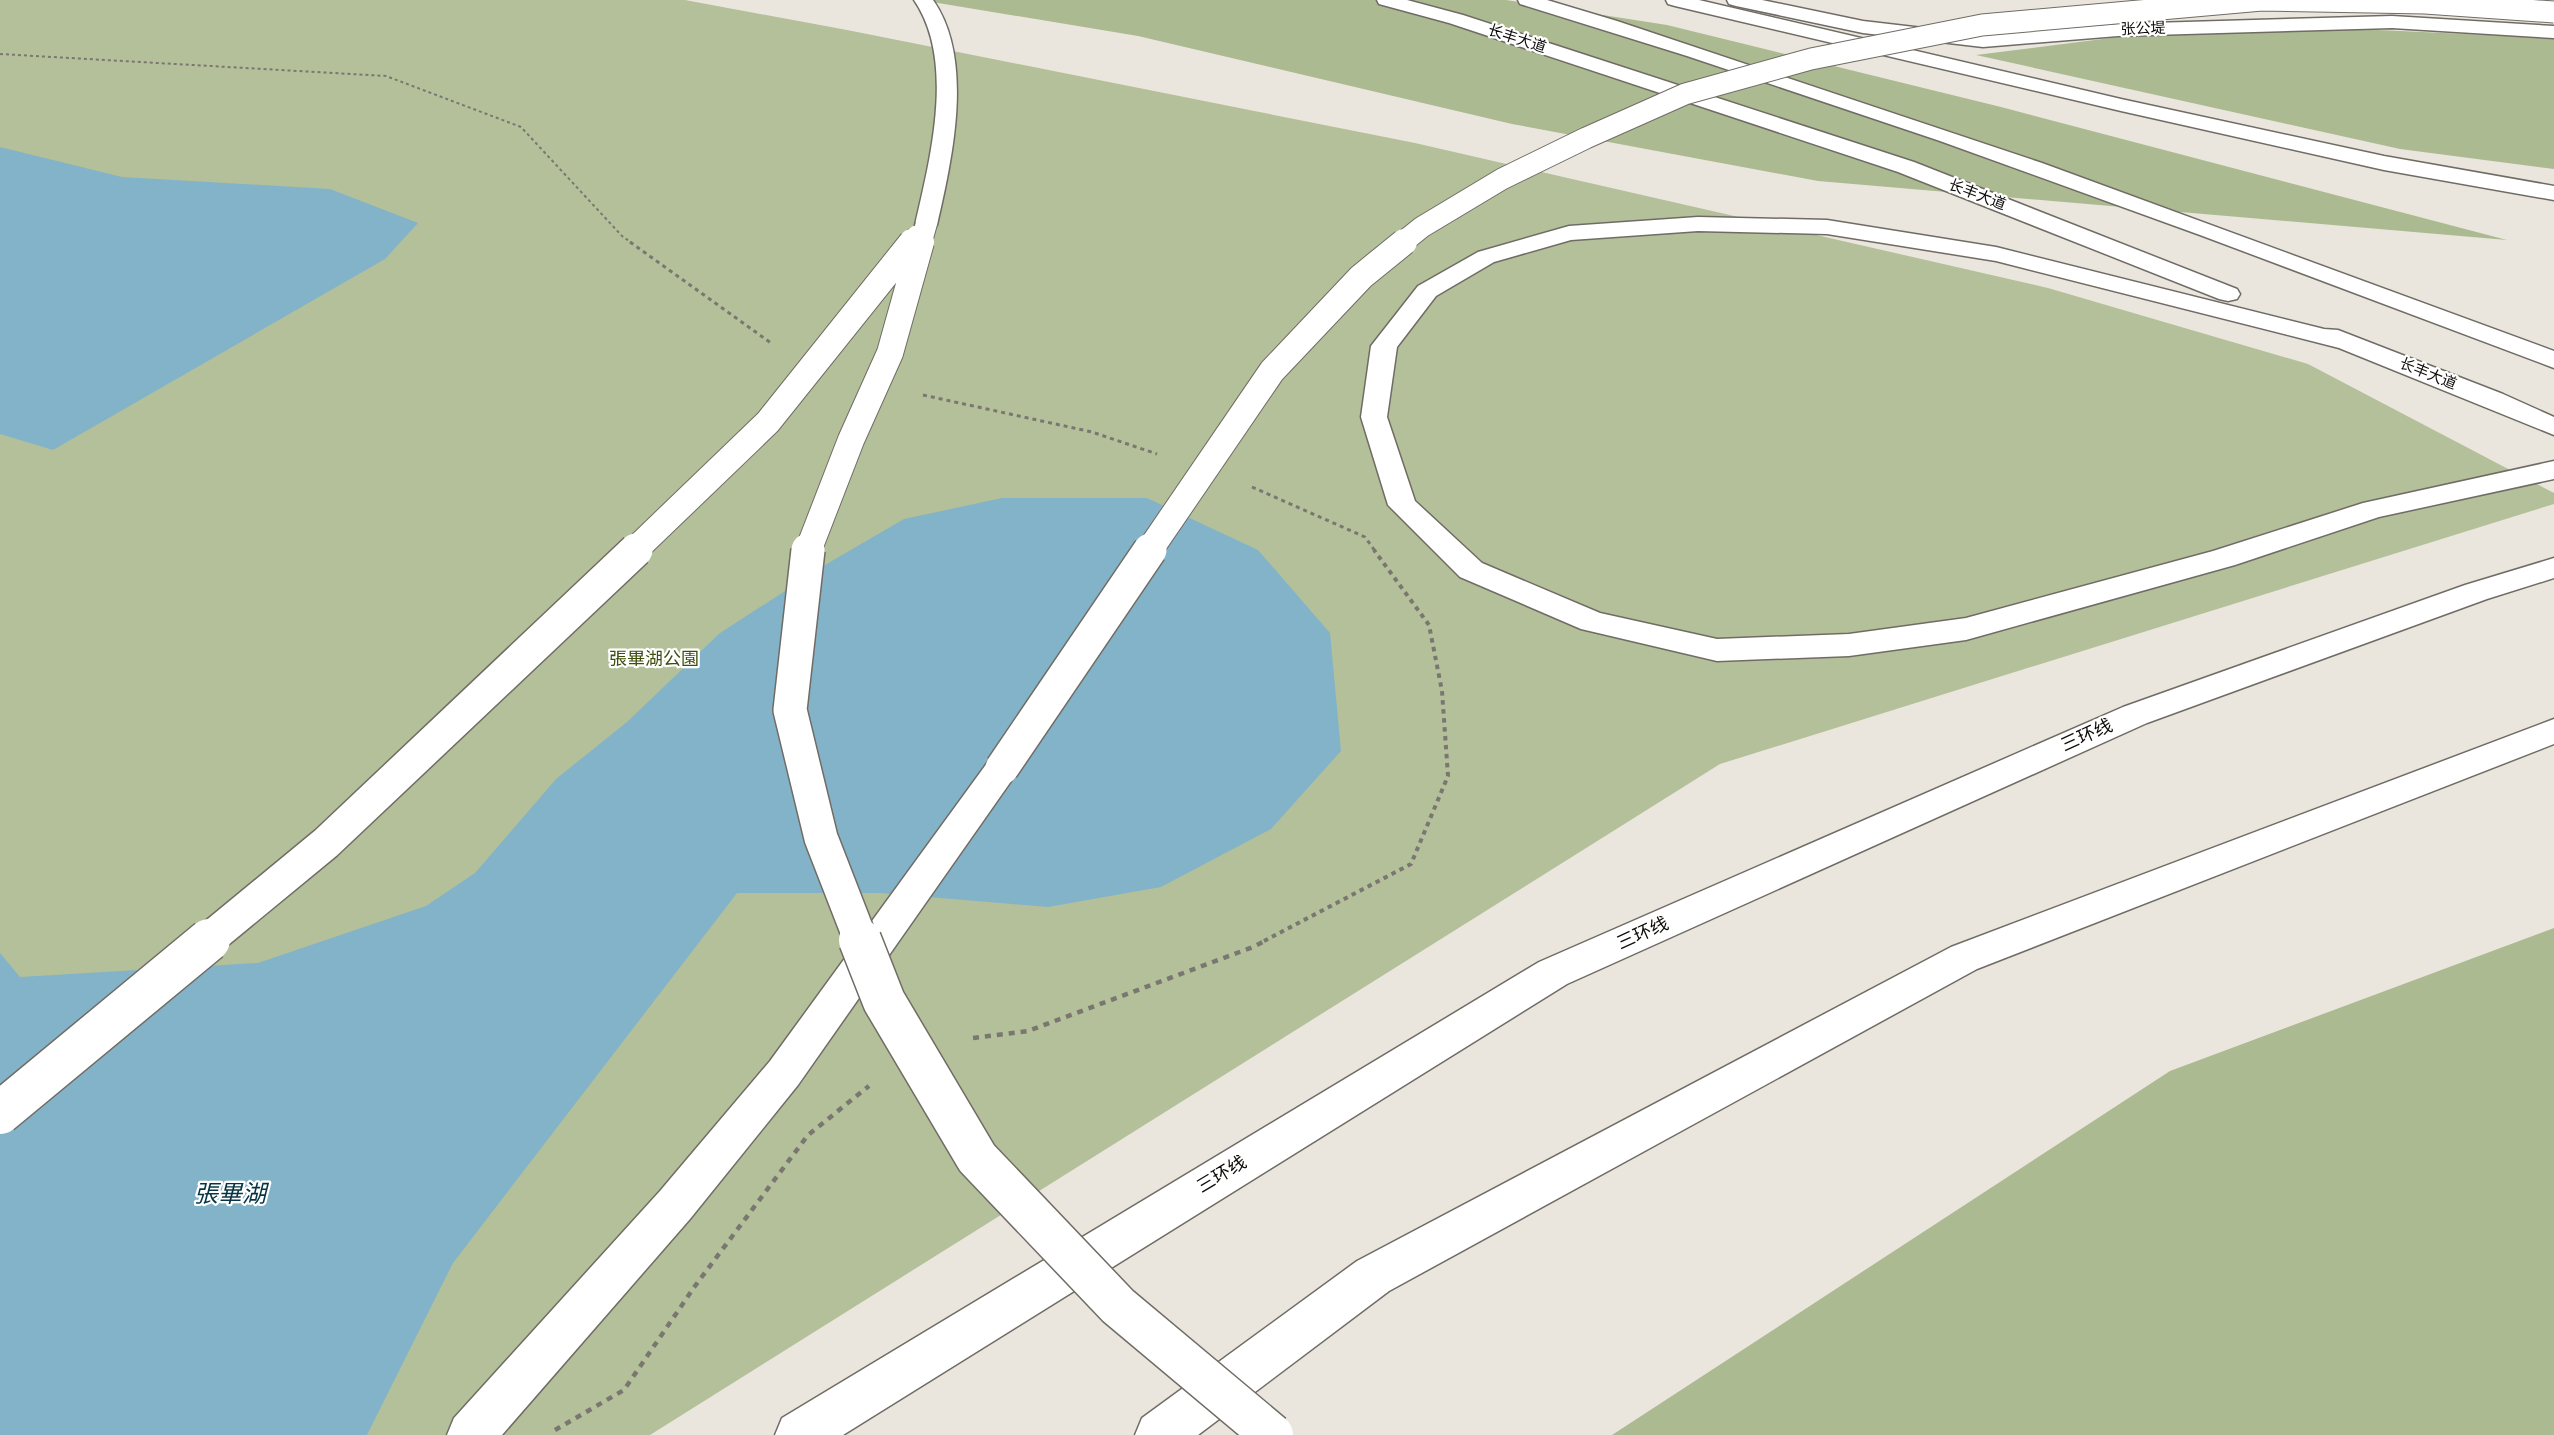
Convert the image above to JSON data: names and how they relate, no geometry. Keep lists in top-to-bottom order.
{
  "streets": {
    "main road": ["张公堤", "长丰大道", "三环线"]
  },
  "water": ["張畢湖"],
  "parks": ["張畢湖公園"]
}
